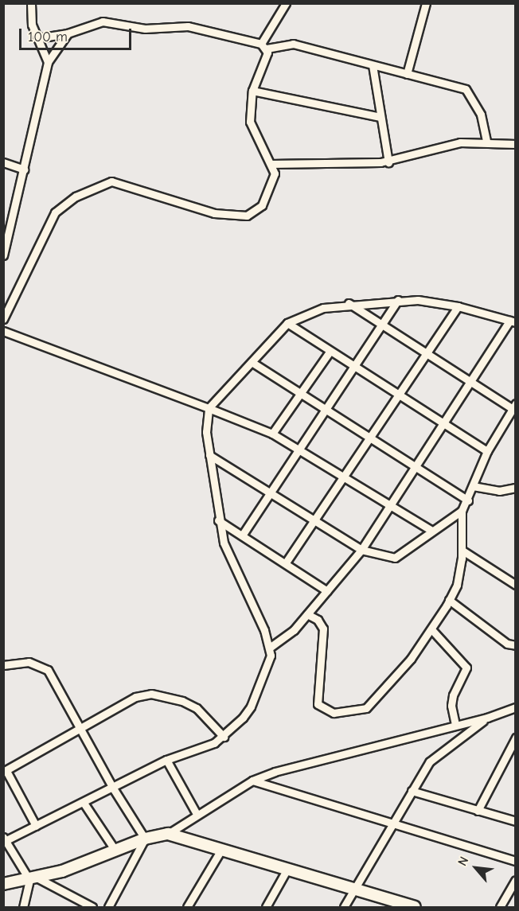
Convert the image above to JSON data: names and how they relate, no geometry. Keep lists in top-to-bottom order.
{
  "scale_bar": "100 m",
  "north": "top left"
}
